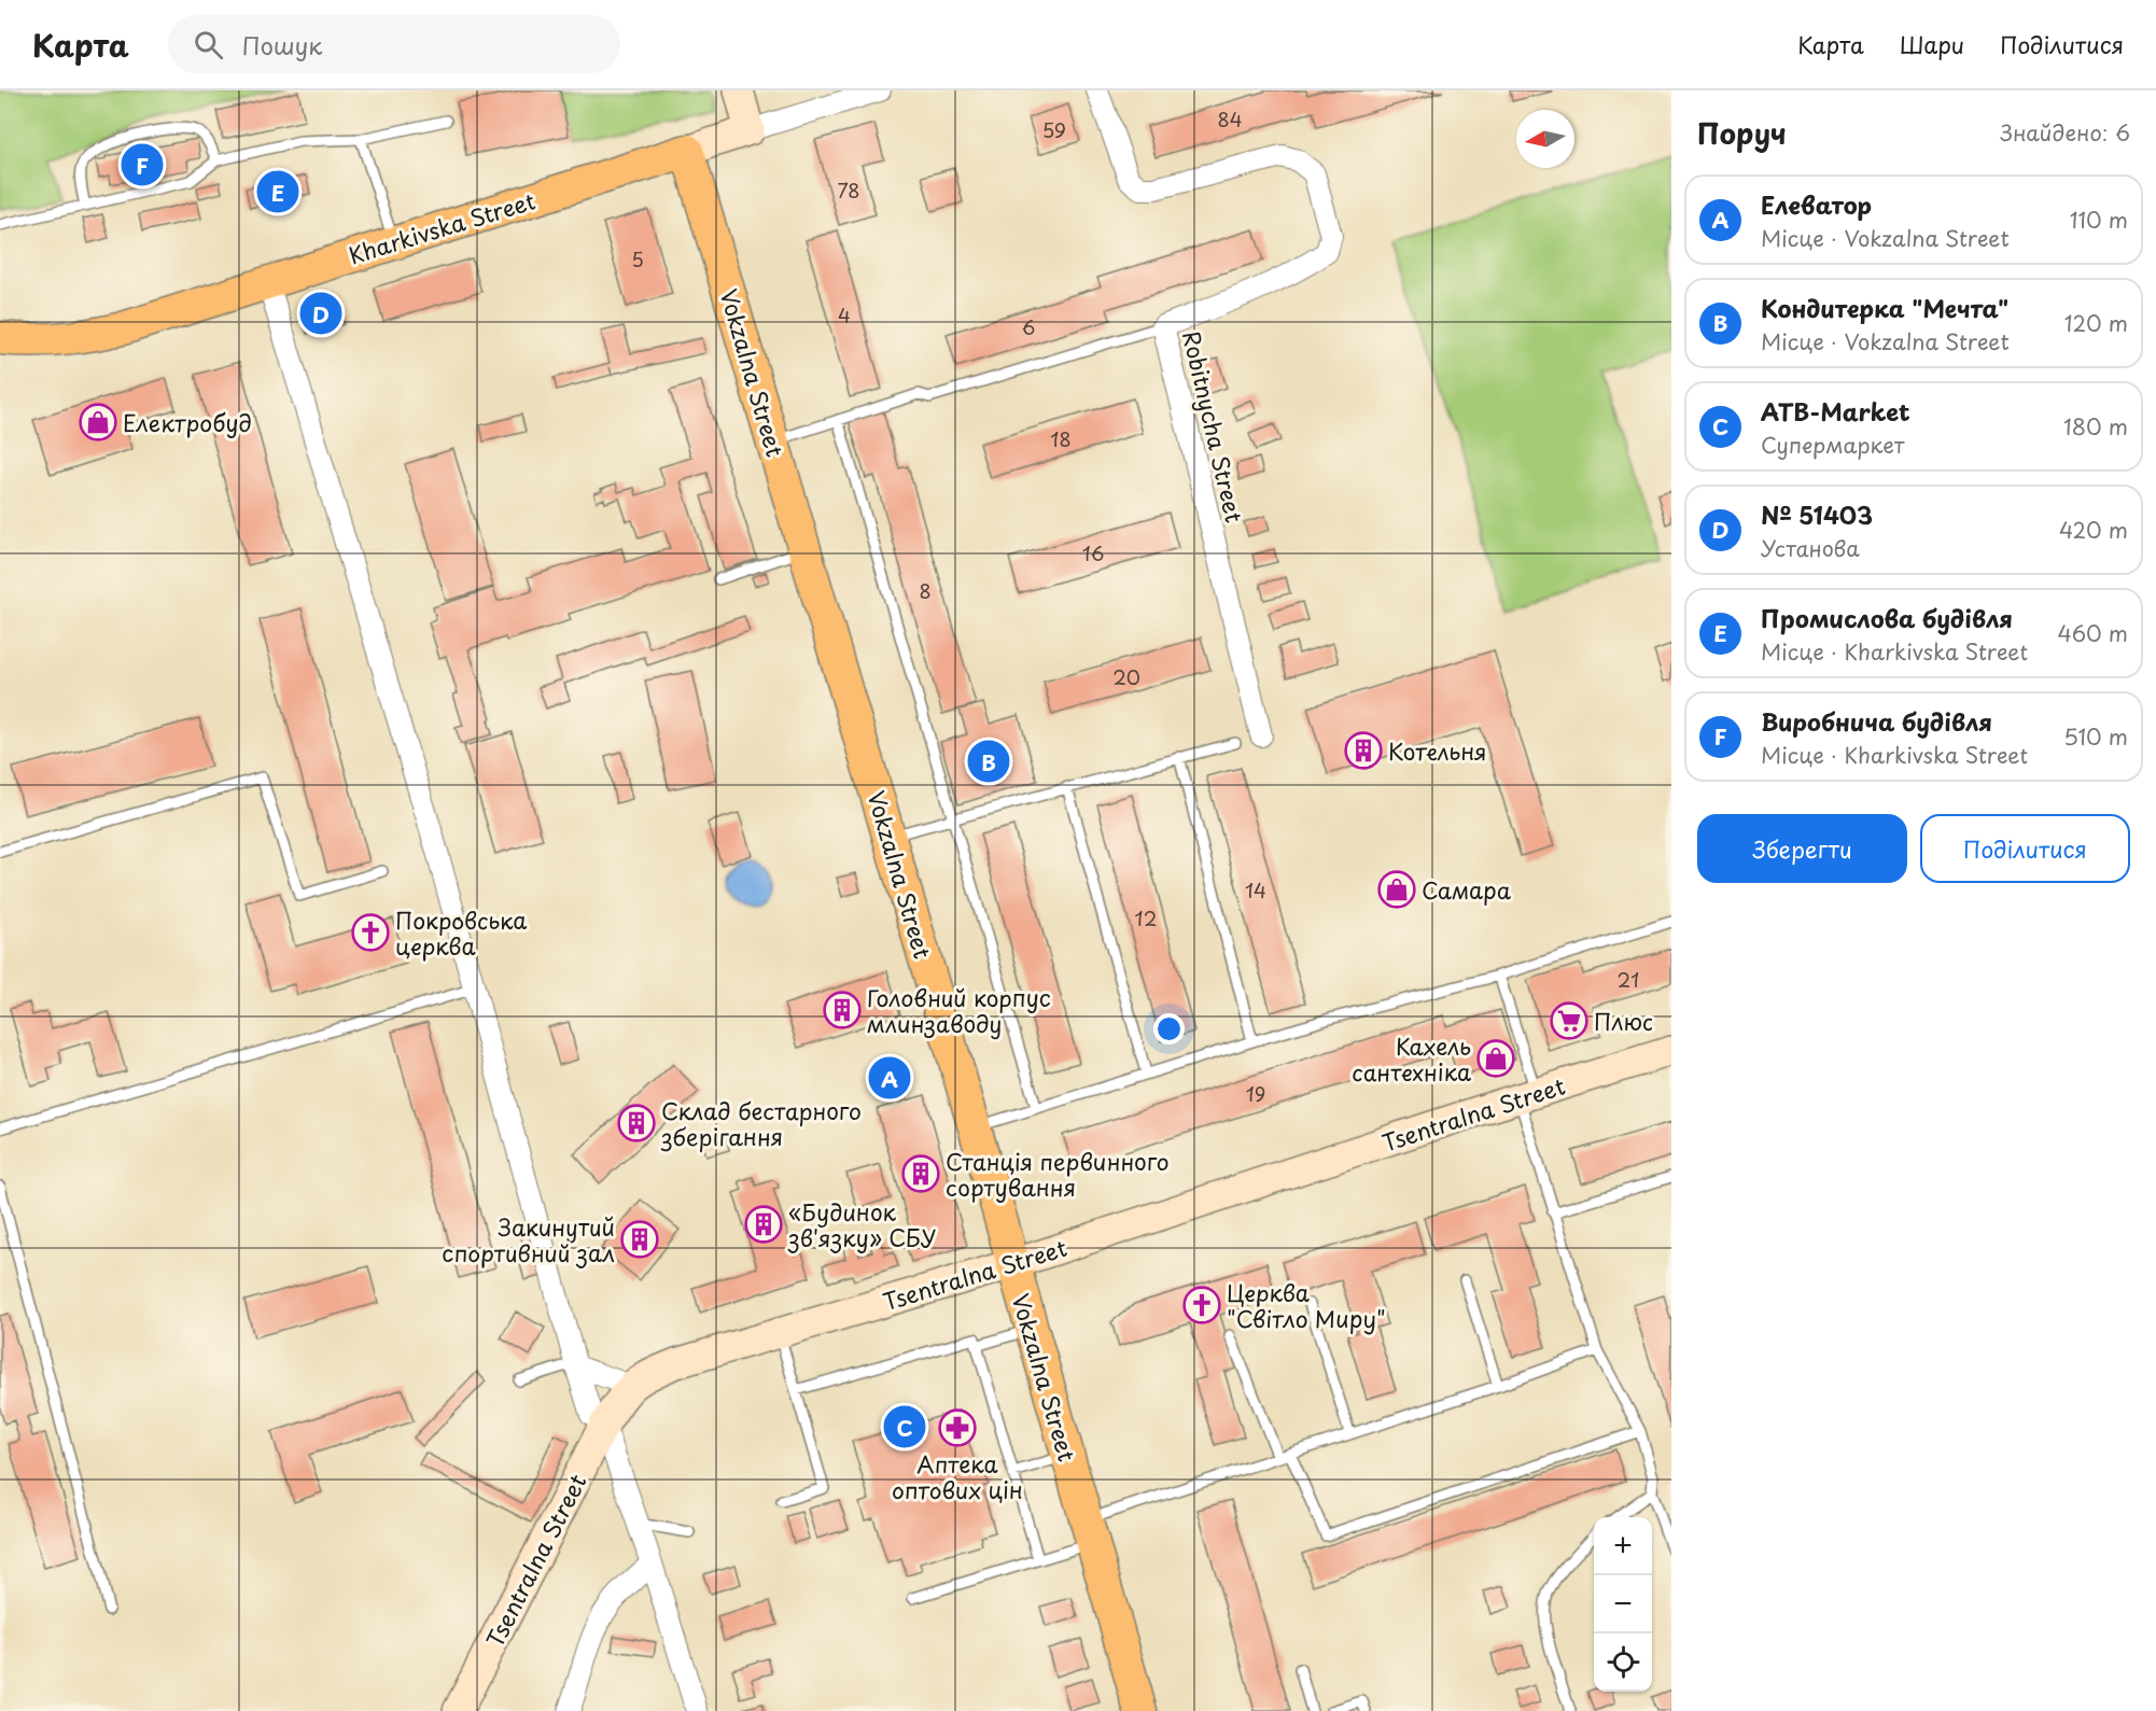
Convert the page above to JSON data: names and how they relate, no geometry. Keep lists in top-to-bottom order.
{
  "streets": {
    "main road": ["Kharkivska Street", "Vokzalna Street"],
    "street": ["Robitnycha Street", "Tsentralna Street"]
  },
  "crossings": [
    ["Kharkivska Street", "Vokzalna Street"],
    ["Vokzalna Street", "Tsentralna Street"]
  ],
  "places": {
    "shop": ["Електробуд", "Самара", "Кахель сантехніка"],
    "building": [
      "Котельня",
      "Головний корпус млинзаводу",
      "Склад бестарного зберігання",
      "Станція первинного сортування",
      "«Будинок зв'язку» СБУ",
      "Закинутий спортивний зал"
    ],
    "church": ["Покровська церква", "Церква \"Світло Миру\""],
    "supermarket": ["Плюс"],
    "pharmacy": ["Аптека оптових цін"]
  },
  "house_numbers": [
    "84",
    "59",
    "78",
    "5",
    "4",
    "6",
    "18",
    "16",
    "8",
    "20",
    "14",
    "12",
    "21",
    "19"
  ],
  "north": "left",
  "page": {
    "header": "Карта",
    "search": "Пошук",
    "nav": ["Карта", "Шари", "Поділитися"],
    "heading": ["Поруч", "Знайдено: 6"],
    "pins": [
      "F",
      "E",
      "D",
      "B",
      "A",
      "C"
    ],
    "list": [
      {
        "mark": "A",
        "name": "Елеватор",
        "note": "Місце · Vokzalna Street",
        "value": "110 m"
      },
      {
        "mark": "B",
        "name": "Кондитерка \"Мечта\"",
        "note": "Місце · Vokzalna Street",
        "value": "120 m"
      },
      {
        "mark": "C",
        "name": "ATB-Market",
        "note": "Супермаркет",
        "value": "180 m"
      },
      {
        "mark": "D",
        "name": "№ 51403",
        "note": "Установа",
        "value": "420 m"
      },
      {
        "mark": "E",
        "name": "Промислова будівля",
        "note": "Місце · Kharkivska Street",
        "value": "460 m"
      },
      {
        "mark": "F",
        "name": "Виробнича будівля",
        "note": "Місце · Kharkivska Street",
        "value": "510 m"
      }
    ],
    "buttons": ["Зберегти", "Поділитися"],
    "map_buttons": ["+", "−"]
  }
}
